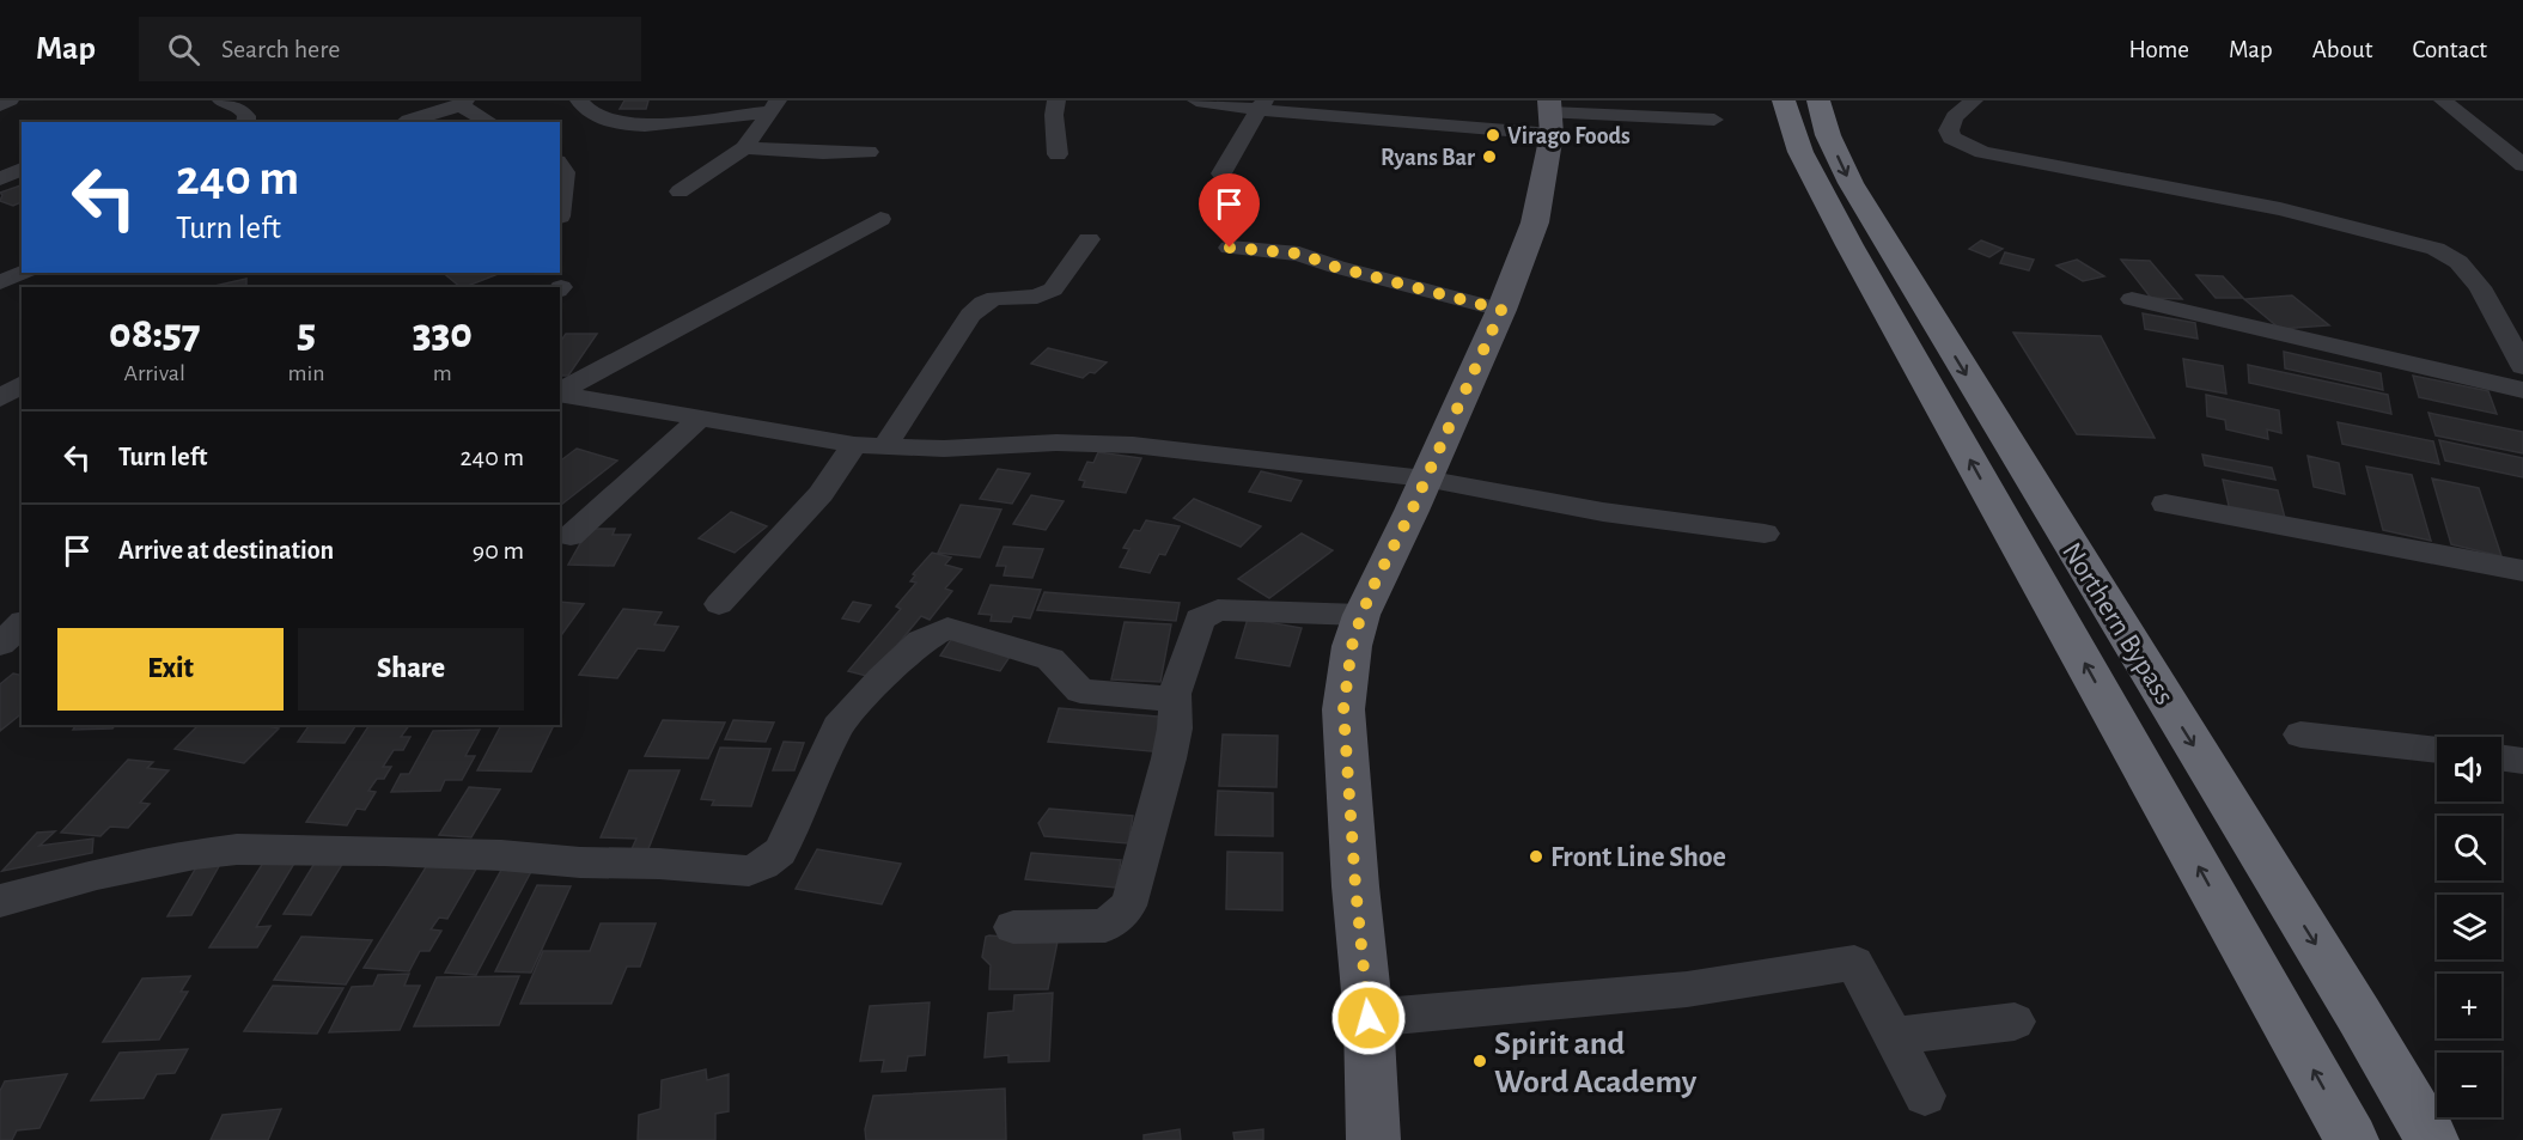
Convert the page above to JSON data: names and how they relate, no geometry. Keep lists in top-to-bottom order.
{
  "streets": {
    "highway": ["Northern Bypass"]
  },
  "places": [
    "Virago Foods",
    "Ryans Bar",
    "Front Line Shoe",
    "Spirit and Word Academy"
  ],
  "page": {
    "header": "Map",
    "search": "Search here",
    "nav": [
      "Home",
      "Map",
      "About",
      "Contact"
    ],
    "turn": ["240 m", "Turn left"],
    "eta": [
      "08:57",
      "Arrival",
      "5",
      "min",
      "330",
      "m"
    ],
    "list": [
      {
        "name": "Turn left",
        "value": "240 m"
      },
      {
        "name": "Arrive at destination",
        "value": "90 m"
      }
    ],
    "buttons": ["Exit", "Share"],
    "map_buttons": ["+", "−"]
  }
}
